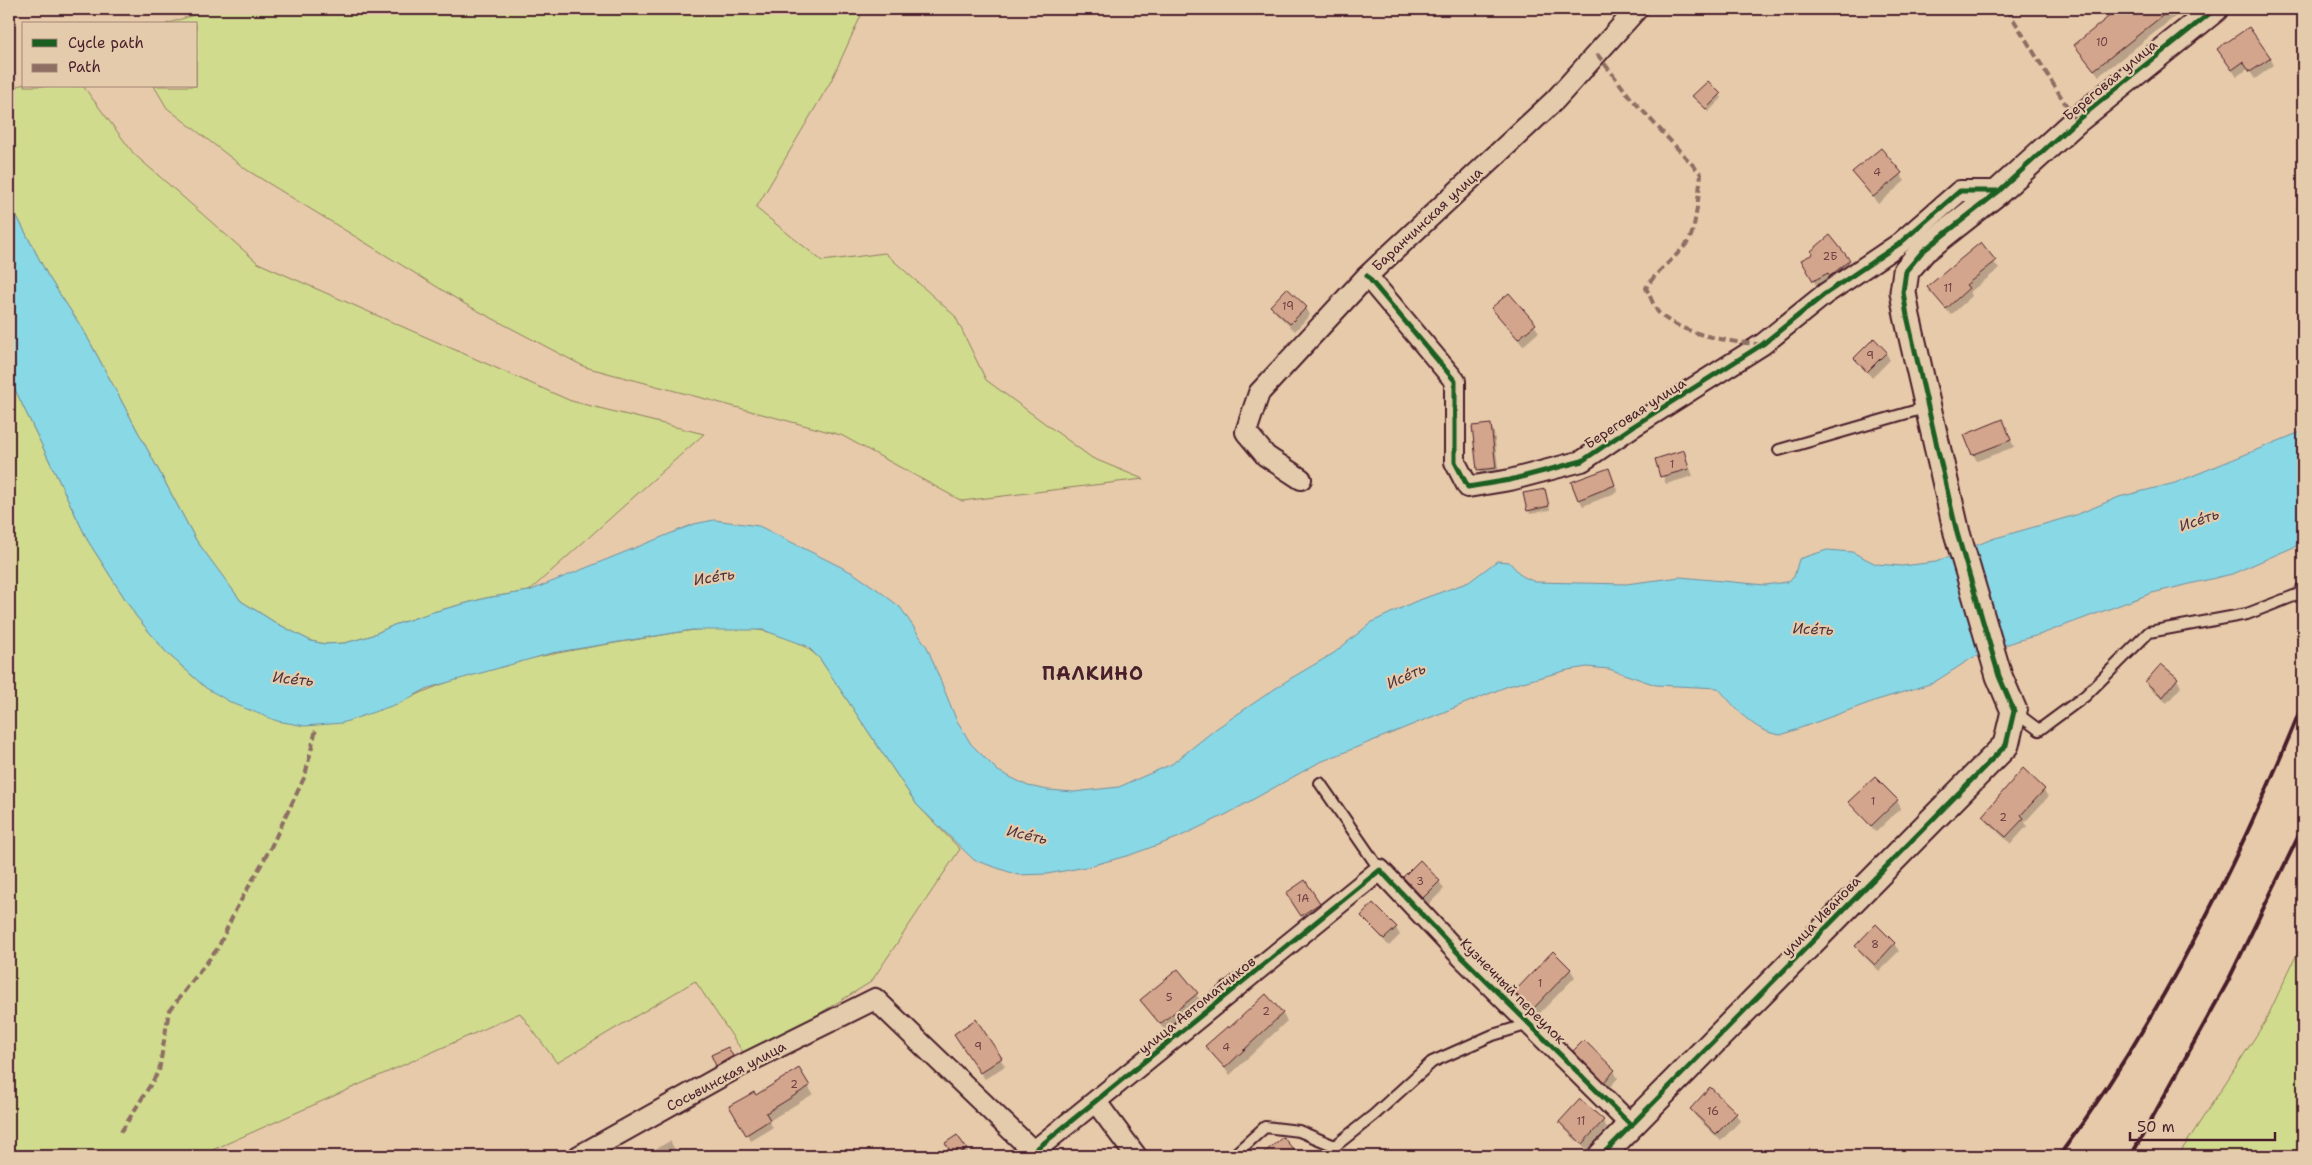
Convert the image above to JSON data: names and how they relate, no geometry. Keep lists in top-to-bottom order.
{
  "streets": {
    "street": [
      "Береговая улица",
      "Баранчинская улица",
      "улица Иванова",
      "Кузнечный переулок",
      "улица Автоматчиков",
      "Сосьвинская улица"
    ]
  },
  "crossings": [
    ["Береговая улица", "Баранчинская улица"],
    ["Береговая улица", "улица Иванова"],
    ["улица Иванова", "Кузнечный переулок"],
    ["Кузнечный переулок", "улица Автоматчиков"],
    ["улица Автоматчиков", "Сосьвинская улица"]
  ],
  "districts": ["ПАЛКИНО"],
  "water": ["Исе́ть"],
  "house_numbers": [
    "10",
    "4",
    "2Б",
    "11",
    "19",
    "9",
    "1",
    "1",
    "2",
    "3",
    "1А",
    "8",
    "1",
    "5",
    "2",
    "9",
    "4",
    "2",
    "16",
    "11"
  ],
  "legend": ["Cycle path", "Path"],
  "scale_bar": "50 m"
}
